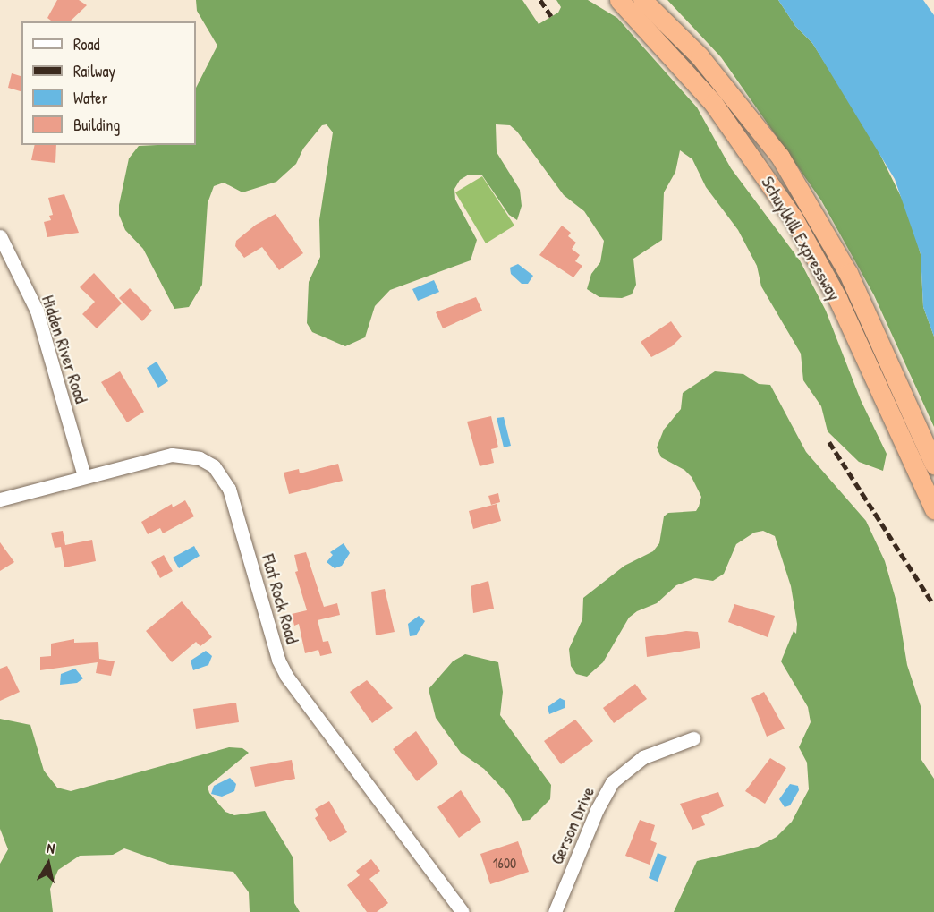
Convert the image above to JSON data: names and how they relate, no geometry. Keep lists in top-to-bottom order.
{
  "streets": {
    "highway": ["Schuylkill Expressway"],
    "street": ["Hidden River Road", "Flat Rock Road", "Gerson Drive"]
  },
  "crossings": [
    ["Hidden River Road", "Flat Rock Road"]
  ],
  "house_numbers": ["1600"],
  "legend": [
    "Road",
    "Railway",
    "Water",
    "Building"
  ],
  "north": "top"
}
